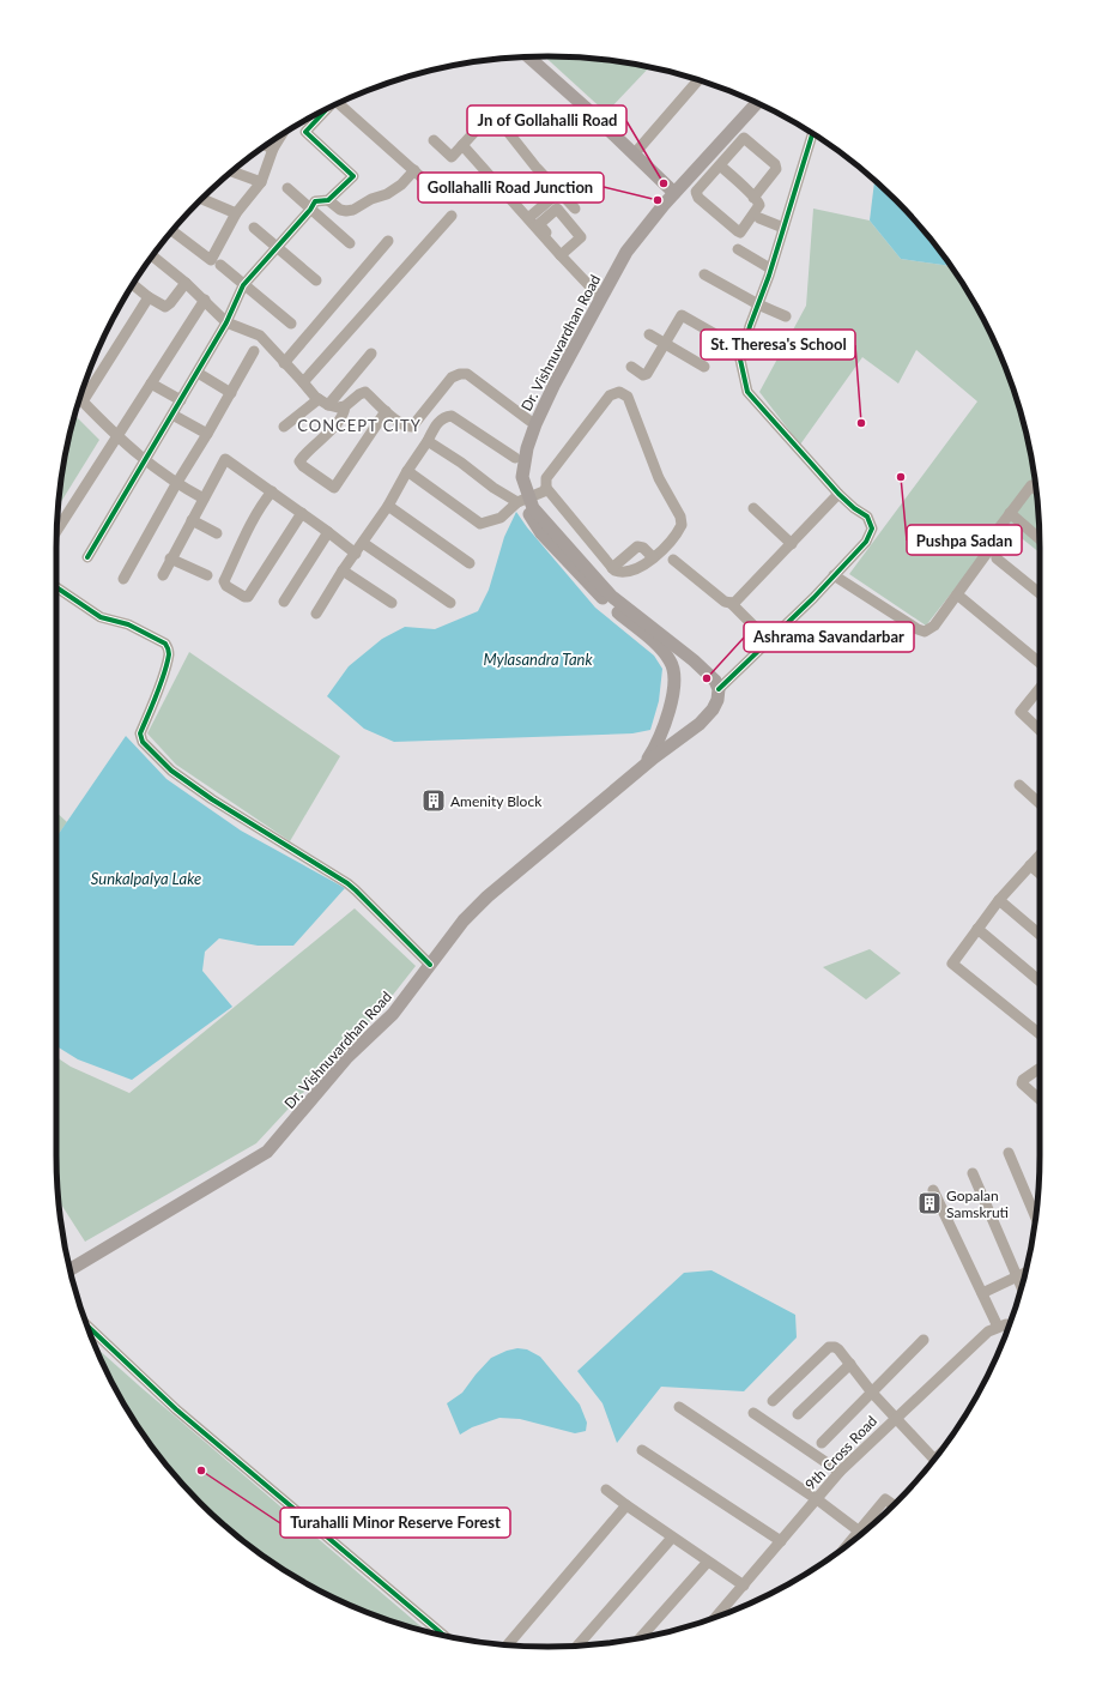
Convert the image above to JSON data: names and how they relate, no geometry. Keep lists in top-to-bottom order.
{
  "streets": {
    "main road": ["Dr. Vishnuvardhan Road"],
    "street": ["9th Cross Road"]
  },
  "districts": ["CONCEPT CITY"],
  "water": ["Mylasandra Tank", "Sunkalpalya Lake"],
  "places": {
    "other": [
      "Jn of Gollahalli Road",
      "Gollahalli Road Junction",
      "St. Theresa's School",
      "Pushpa Sadan",
      "Ashrama Savandarbar",
      "Turahalli Minor Reserve Forest"
    ],
    "building": ["Amenity Block", "Gopalan Samskruti"]
  }
}
